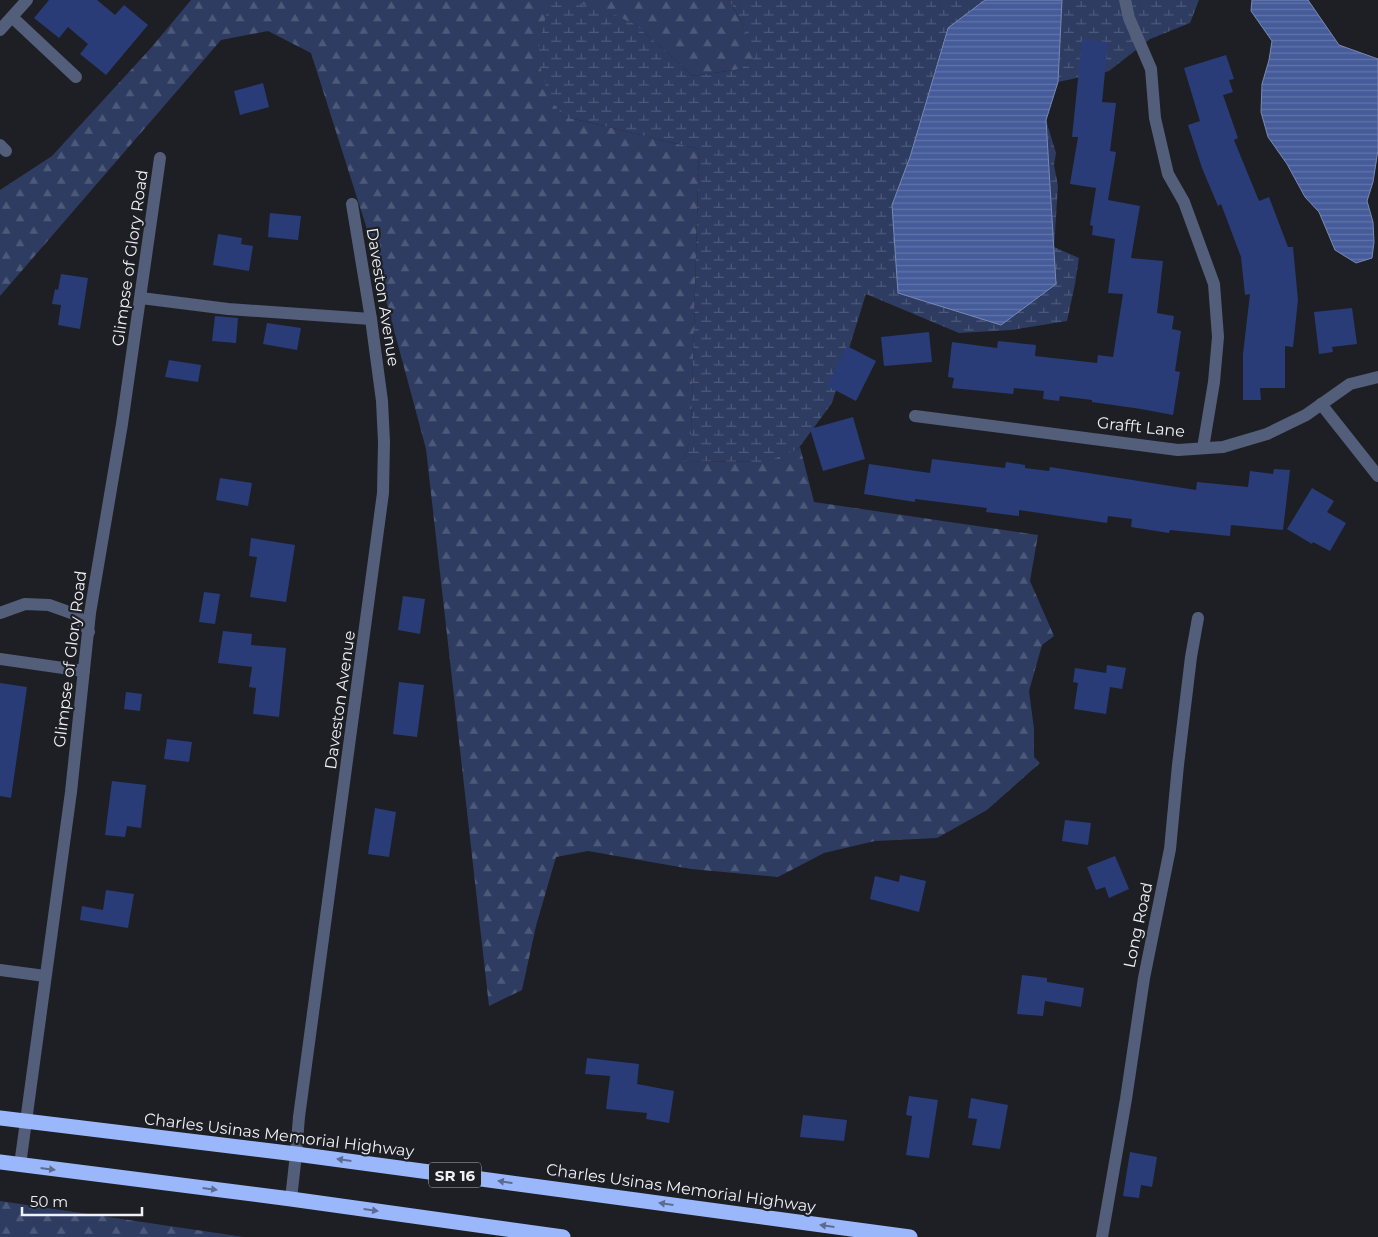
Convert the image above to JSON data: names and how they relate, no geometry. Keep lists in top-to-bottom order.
{
  "streets": {
    "highway": ["Charles Usinas Memorial Highway", "SR 16"],
    "street": [
      "Glimpse of Glory Road",
      "Daveston Avenue",
      "Grafft Lane",
      "Long Road"
    ]
  },
  "crossings": [
    ["Glimpse of Glory Road", "Charles Usinas Memorial Highway"],
    ["Daveston Avenue", "Charles Usinas Memorial Highway"]
  ],
  "scale_bar": "50 m"
}
